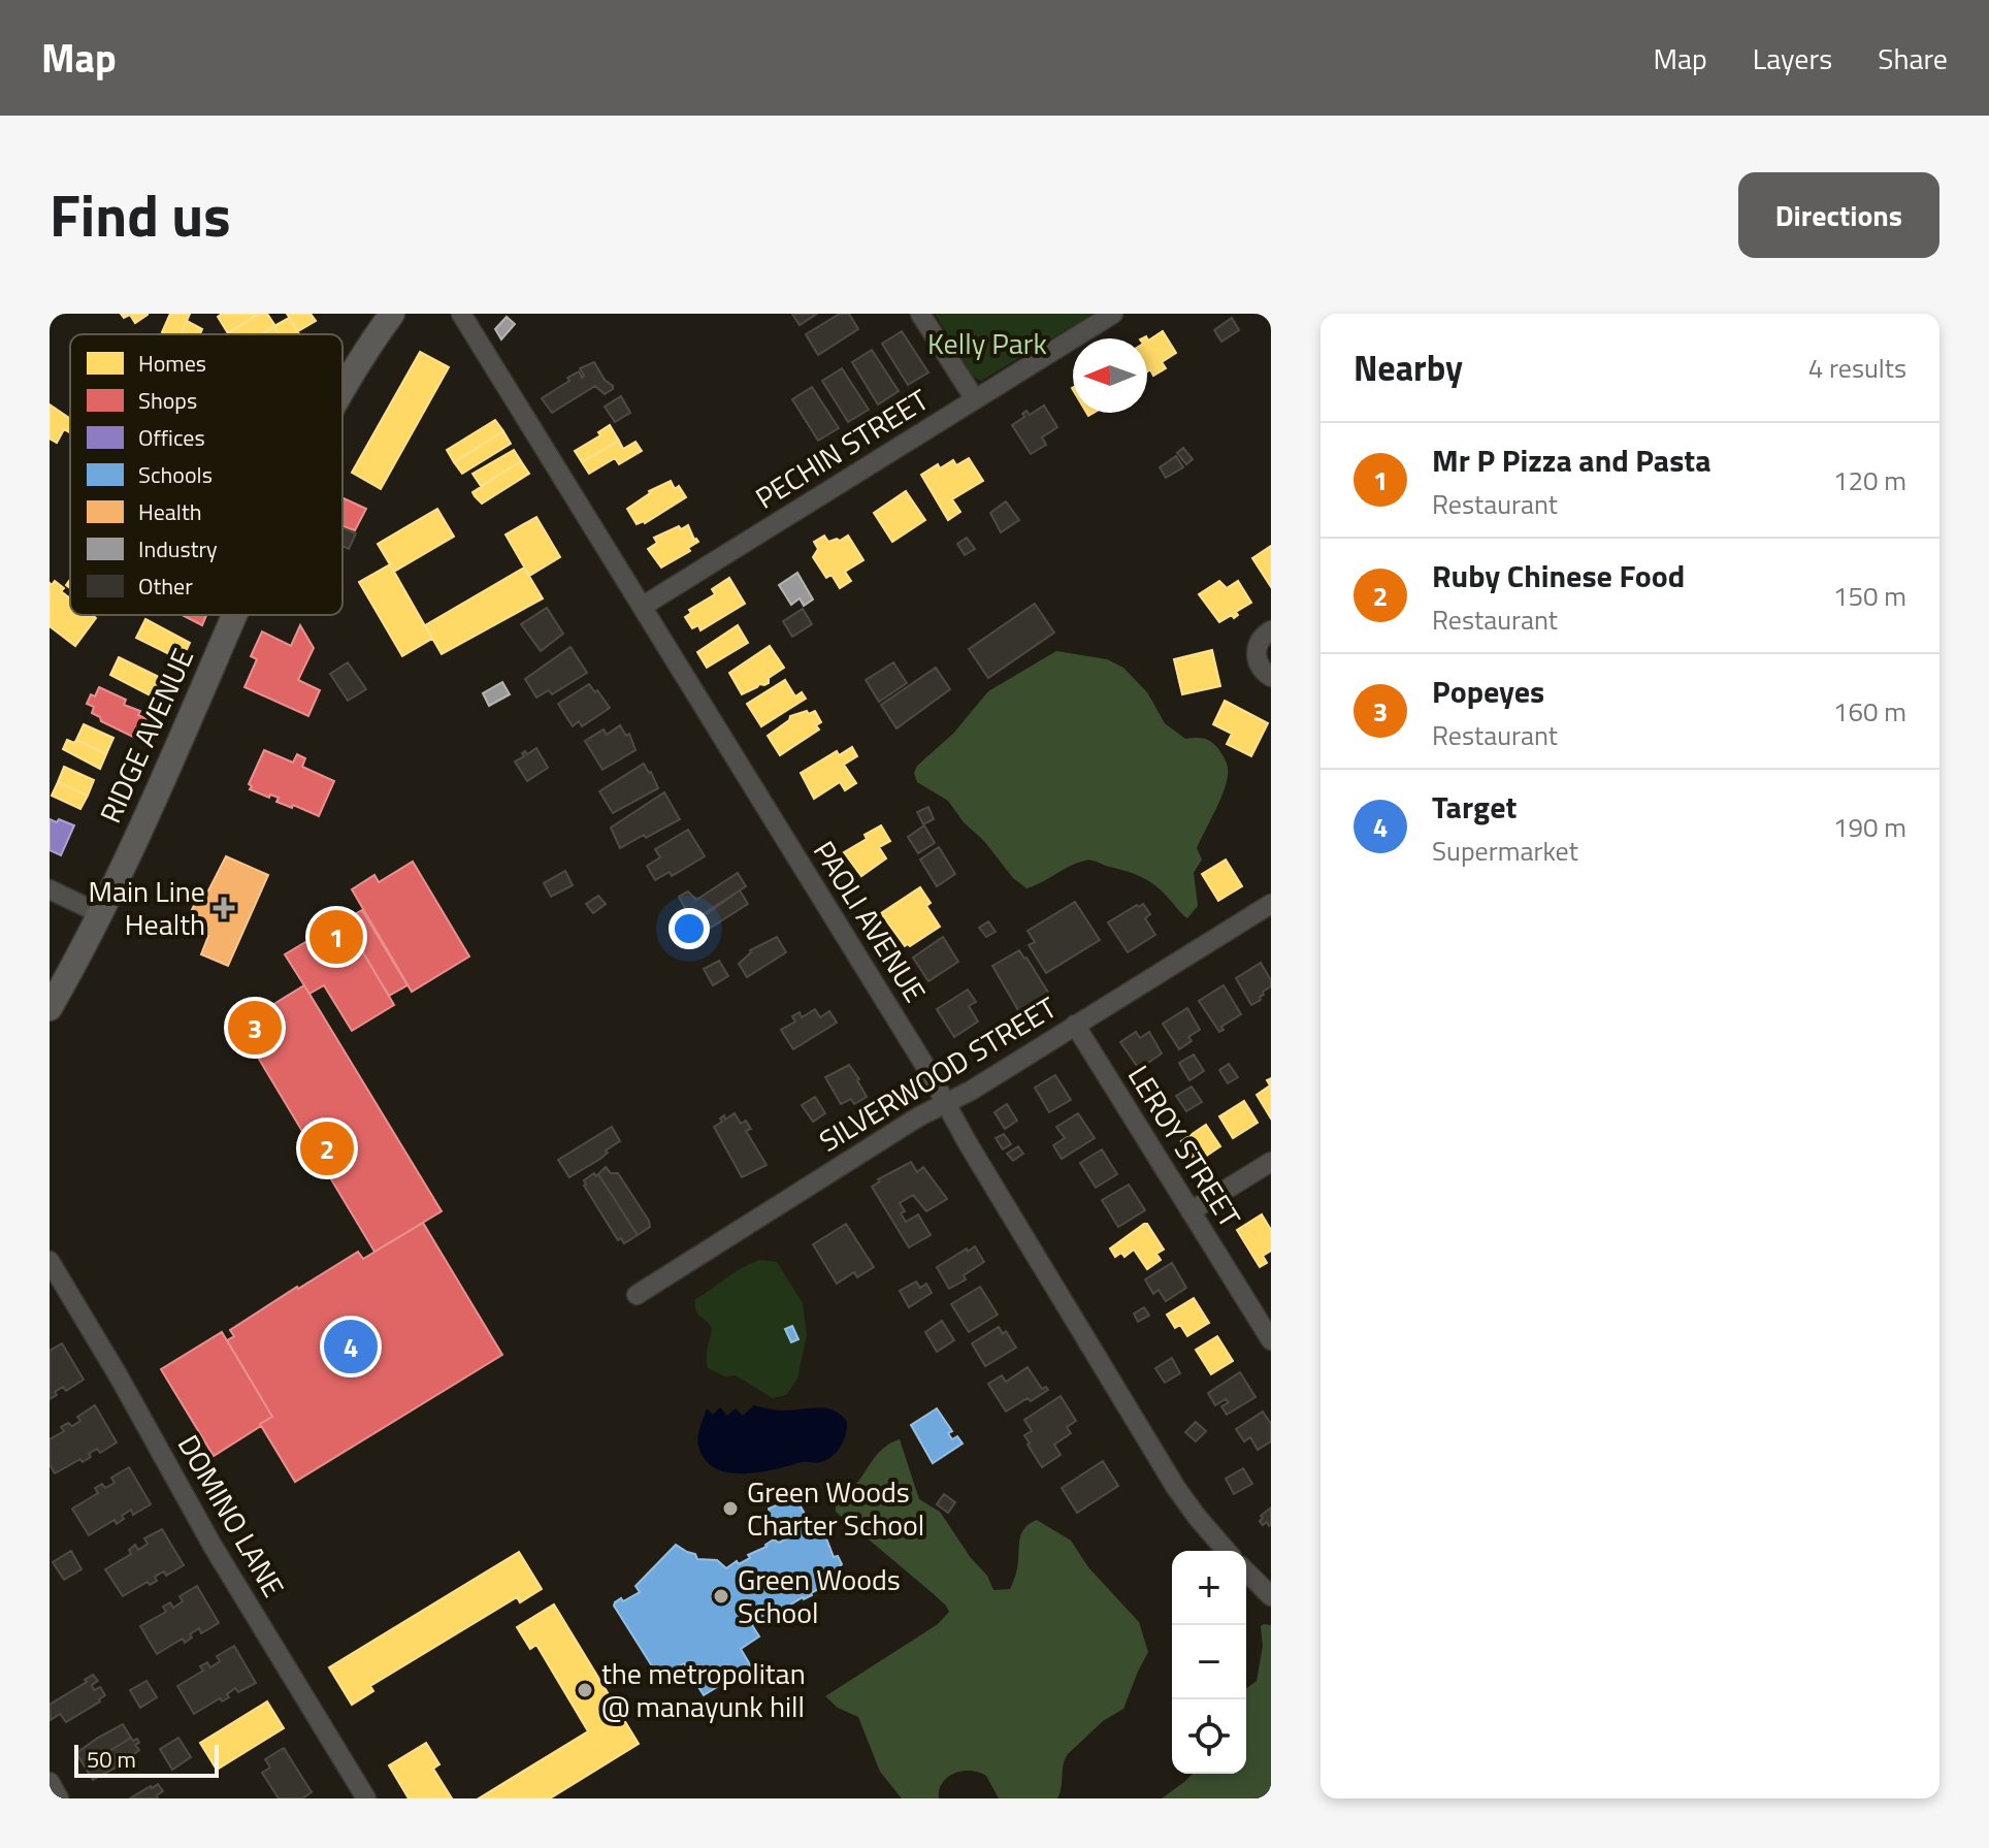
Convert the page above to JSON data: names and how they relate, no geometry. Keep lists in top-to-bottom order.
{
  "streets": {
    "main road": ["RIDGE AVENUE"],
    "street": [
      "PECHIN STREET",
      "PAOLI AVENUE",
      "SILVERWOOD STREET",
      "LEROY STREET",
      "DOMINO LANE"
    ]
  },
  "crossings": [
    ["PECHIN STREET", "PAOLI AVENUE"],
    ["PAOLI AVENUE", "SILVERWOOD STREET"],
    ["SILVERWOOD STREET", "LEROY STREET"]
  ],
  "parks": ["Kelly Park"],
  "places": {
    "health": ["Main Line Health"],
    "other": ["Green Woods Charter School", "Green Woods School", "the metropolitan @ manayunk hill"]
  },
  "legend": [
    "Homes",
    "Shops",
    "Offices",
    "Schools",
    "Health",
    "Industry",
    "Other"
  ],
  "scale_bar": "50 m",
  "north": "left",
  "page": {
    "header": "Map",
    "nav": ["Map", "Layers", "Share"],
    "title": "Find us",
    "buttons": "Directions",
    "heading": ["Nearby", "4 results"],
    "list": [
      {
        "mark": "1",
        "name": "Mr P Pizza and Pasta",
        "note": "Restaurant",
        "value": "120 m"
      },
      {
        "mark": "2",
        "name": "Ruby Chinese Food",
        "note": "Restaurant",
        "value": "150 m"
      },
      {
        "mark": "3",
        "name": "Popeyes",
        "note": "Restaurant",
        "value": "160 m"
      },
      {
        "mark": "4",
        "name": "Target",
        "note": "Supermarket",
        "value": "190 m"
      }
    ],
    "pins": [
      "1",
      "3",
      "2",
      "4"
    ],
    "map_buttons": ["+", "−"],
    "scale": "50 m"
  }
}
